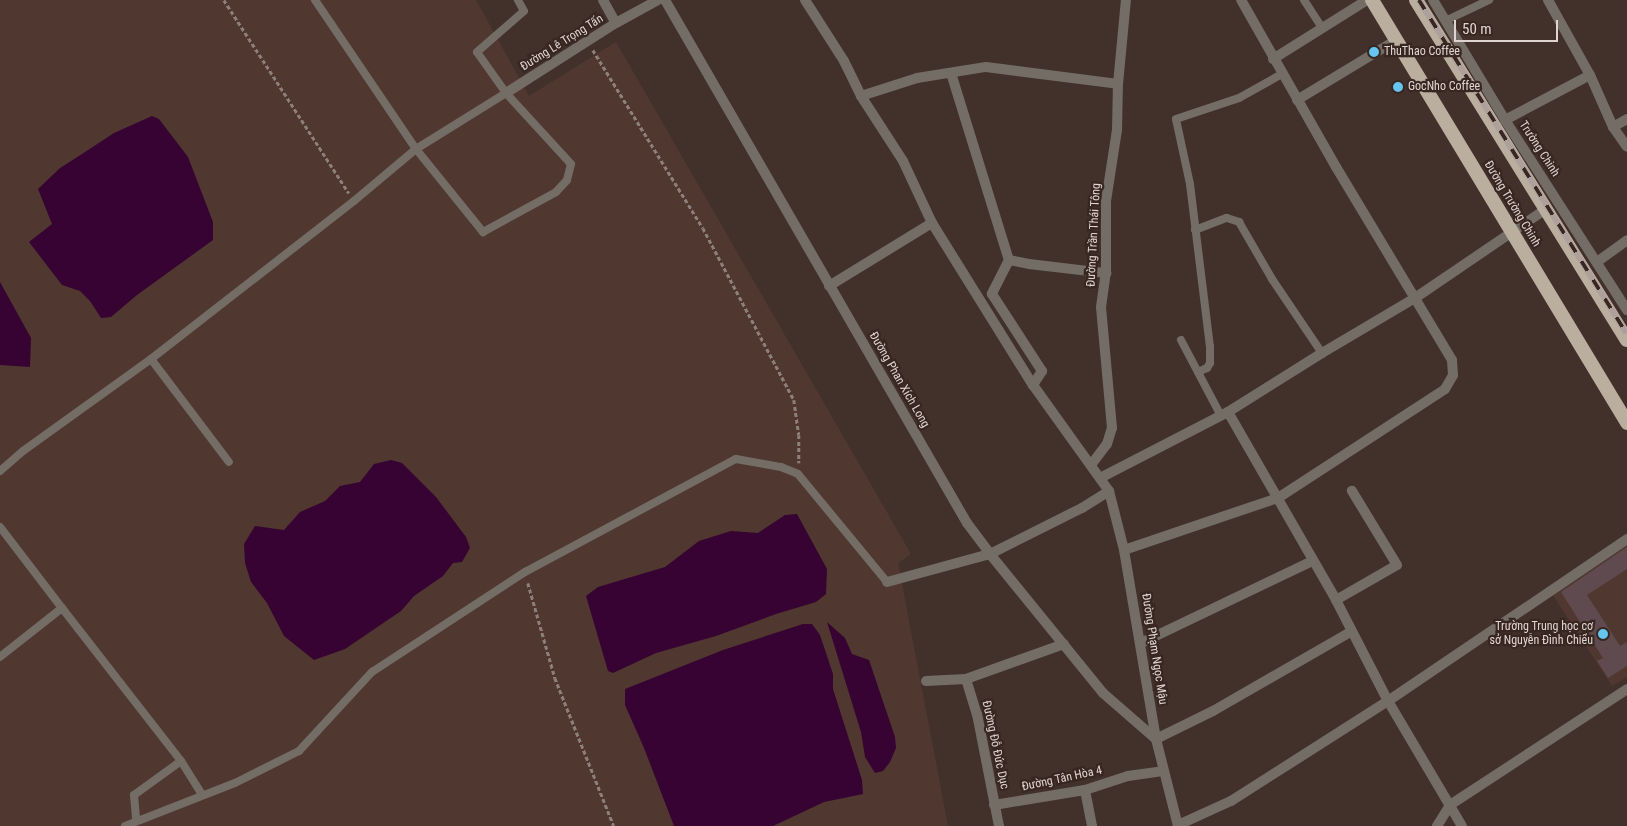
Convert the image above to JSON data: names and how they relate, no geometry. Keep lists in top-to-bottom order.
{
  "streets": {
    "highway": ["Đường Trường Chinh"],
    "street": [
      "Đường Lê Trọng Tấn",
      "Trường Chinh",
      "Đường Trần Thái Tông",
      "Đường Phan Xích Long",
      "Đường Phạm Ngọc Mậu",
      "Đường Đỗ Đức Dục",
      "Đường Tân Hòa 4"
    ]
  },
  "crossings": [
    ["Đường Trần Thái Tông", "Đường Phạm Ngọc Mậu"],
    ["Đường Phan Xích Long", "Đường Phạm Ngọc Mậu"],
    ["Đường Phạm Ngọc Mậu", "Đường Tân Hòa 4"],
    ["Đường Đỗ Đức Dục", "Đường Tân Hòa 4"]
  ],
  "places": ["ThuThao Coffee", "GocNho Coffee", "Trường Trung học cơ sở Nguyễn Đình Chiểu"],
  "scale_bar": "50 m"
}
